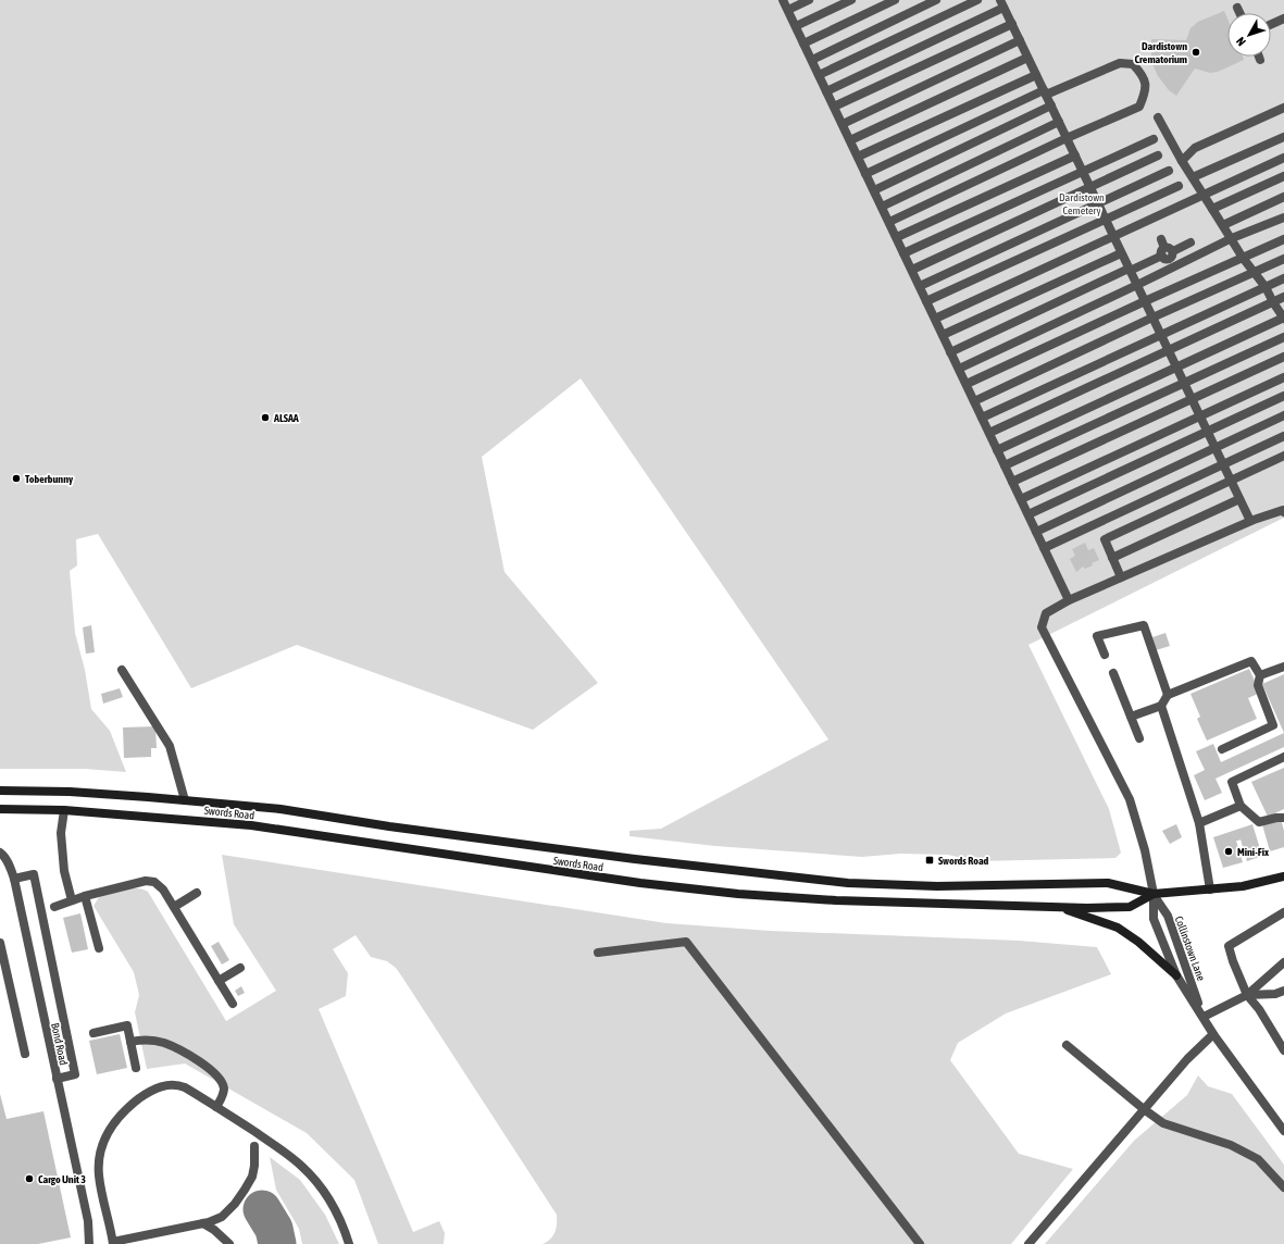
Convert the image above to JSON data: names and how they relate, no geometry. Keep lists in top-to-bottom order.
{
  "streets": {
    "main road": ["Swords Road"],
    "street": ["Collinstown Lane", "Bond Road"]
  },
  "crossings": [
    ["Swords Road", "Collinstown Lane"]
  ],
  "parks": ["Dardistown Cemetery"],
  "places": {
    "other": [
      "Dardistown Crematorium",
      "ALSAA",
      "Toberbunny",
      "Mini-Fix",
      "Cargo Unit 3"
    ],
    "transit": ["Swords Road"]
  },
  "north": "bottom left"
}
